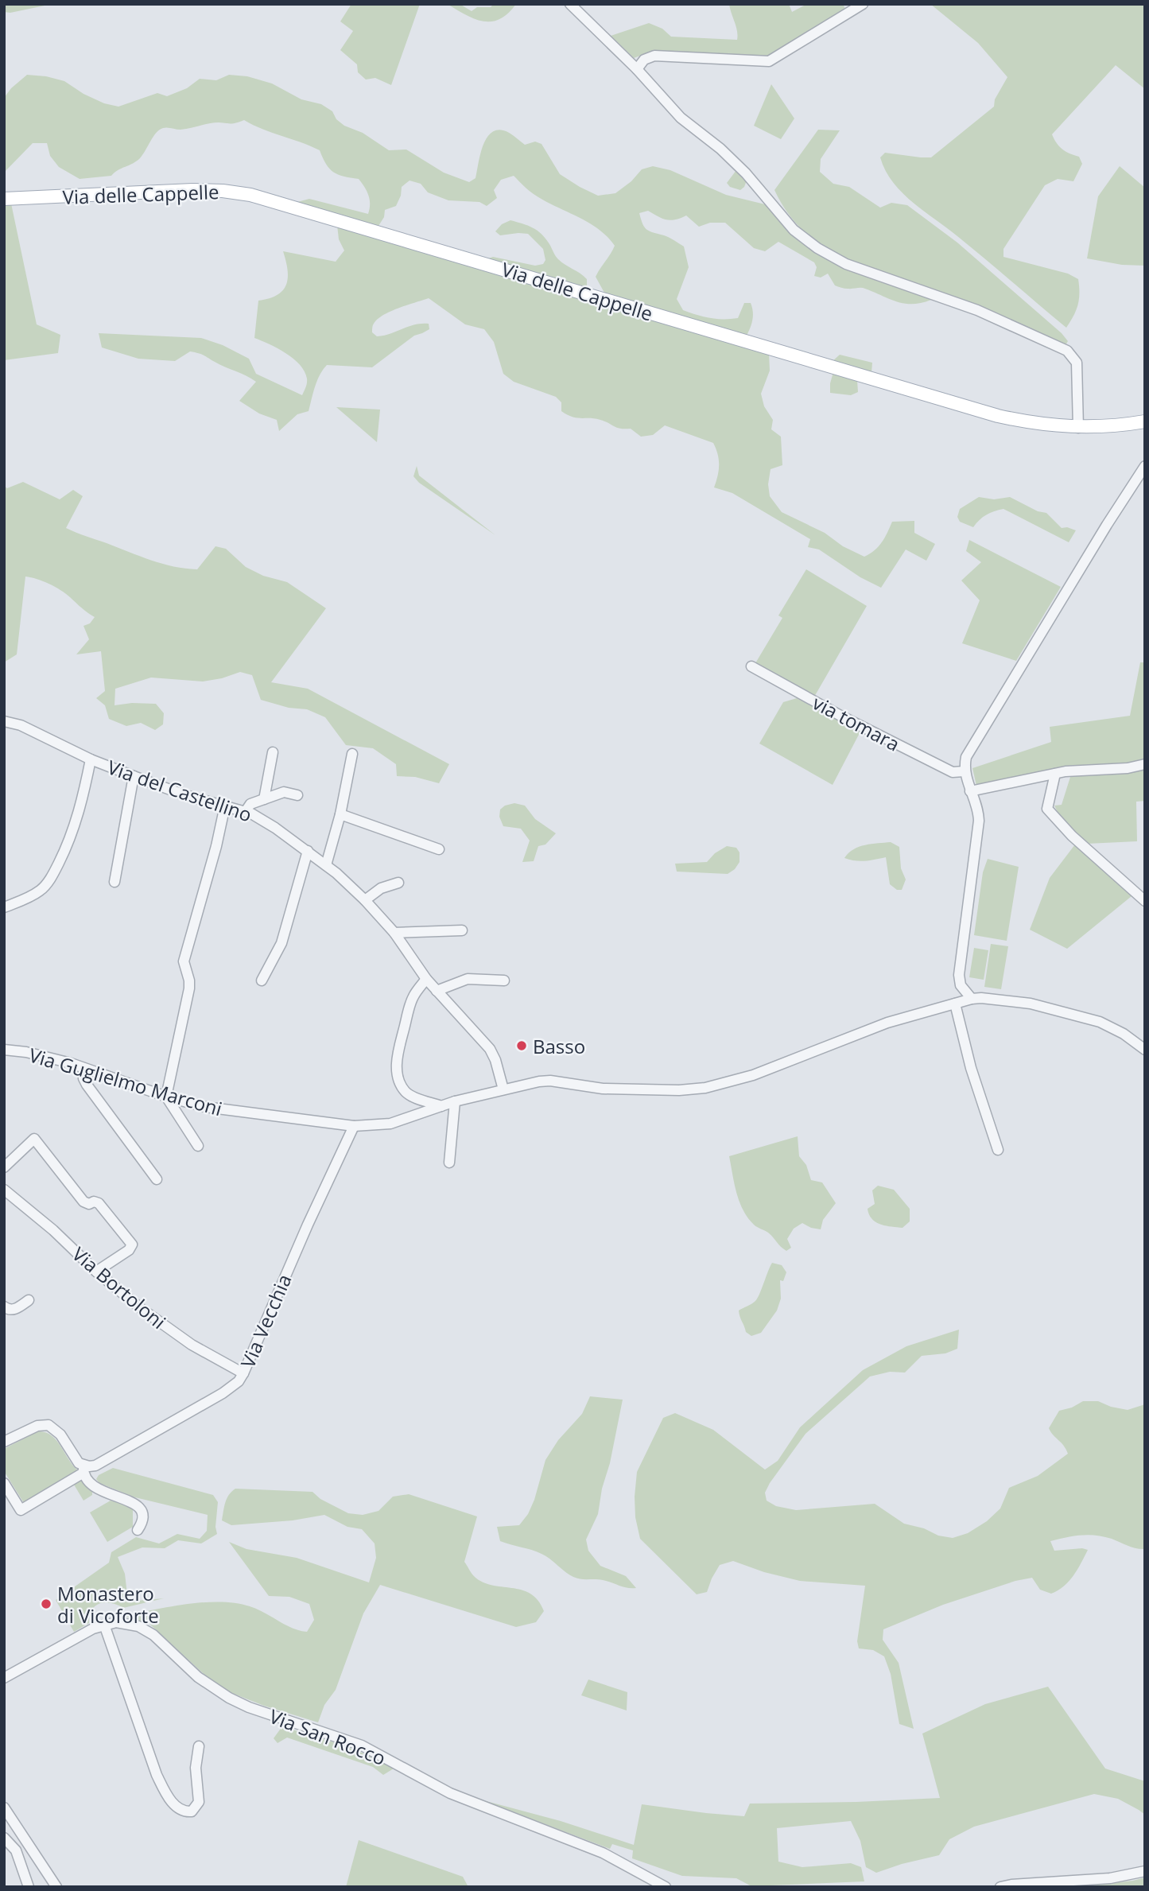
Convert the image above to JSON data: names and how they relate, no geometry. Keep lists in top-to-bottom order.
{
  "streets": {
    "main road": ["Via delle Cappelle"],
    "street": [
      "via tomara",
      "Via del Castellino",
      "Via Guglielmo Marconi",
      "Via Bortoloni",
      "Via Vecchia",
      "Via San Rocco"
    ]
  },
  "crossings": [
    ["Via del Castellino", "Via Guglielmo Marconi"],
    ["Via Guglielmo Marconi", "Via Vecchia"],
    ["Via Bortoloni", "Via Vecchia"]
  ],
  "places": ["Basso", "Monastero di Vicoforte"]
}
